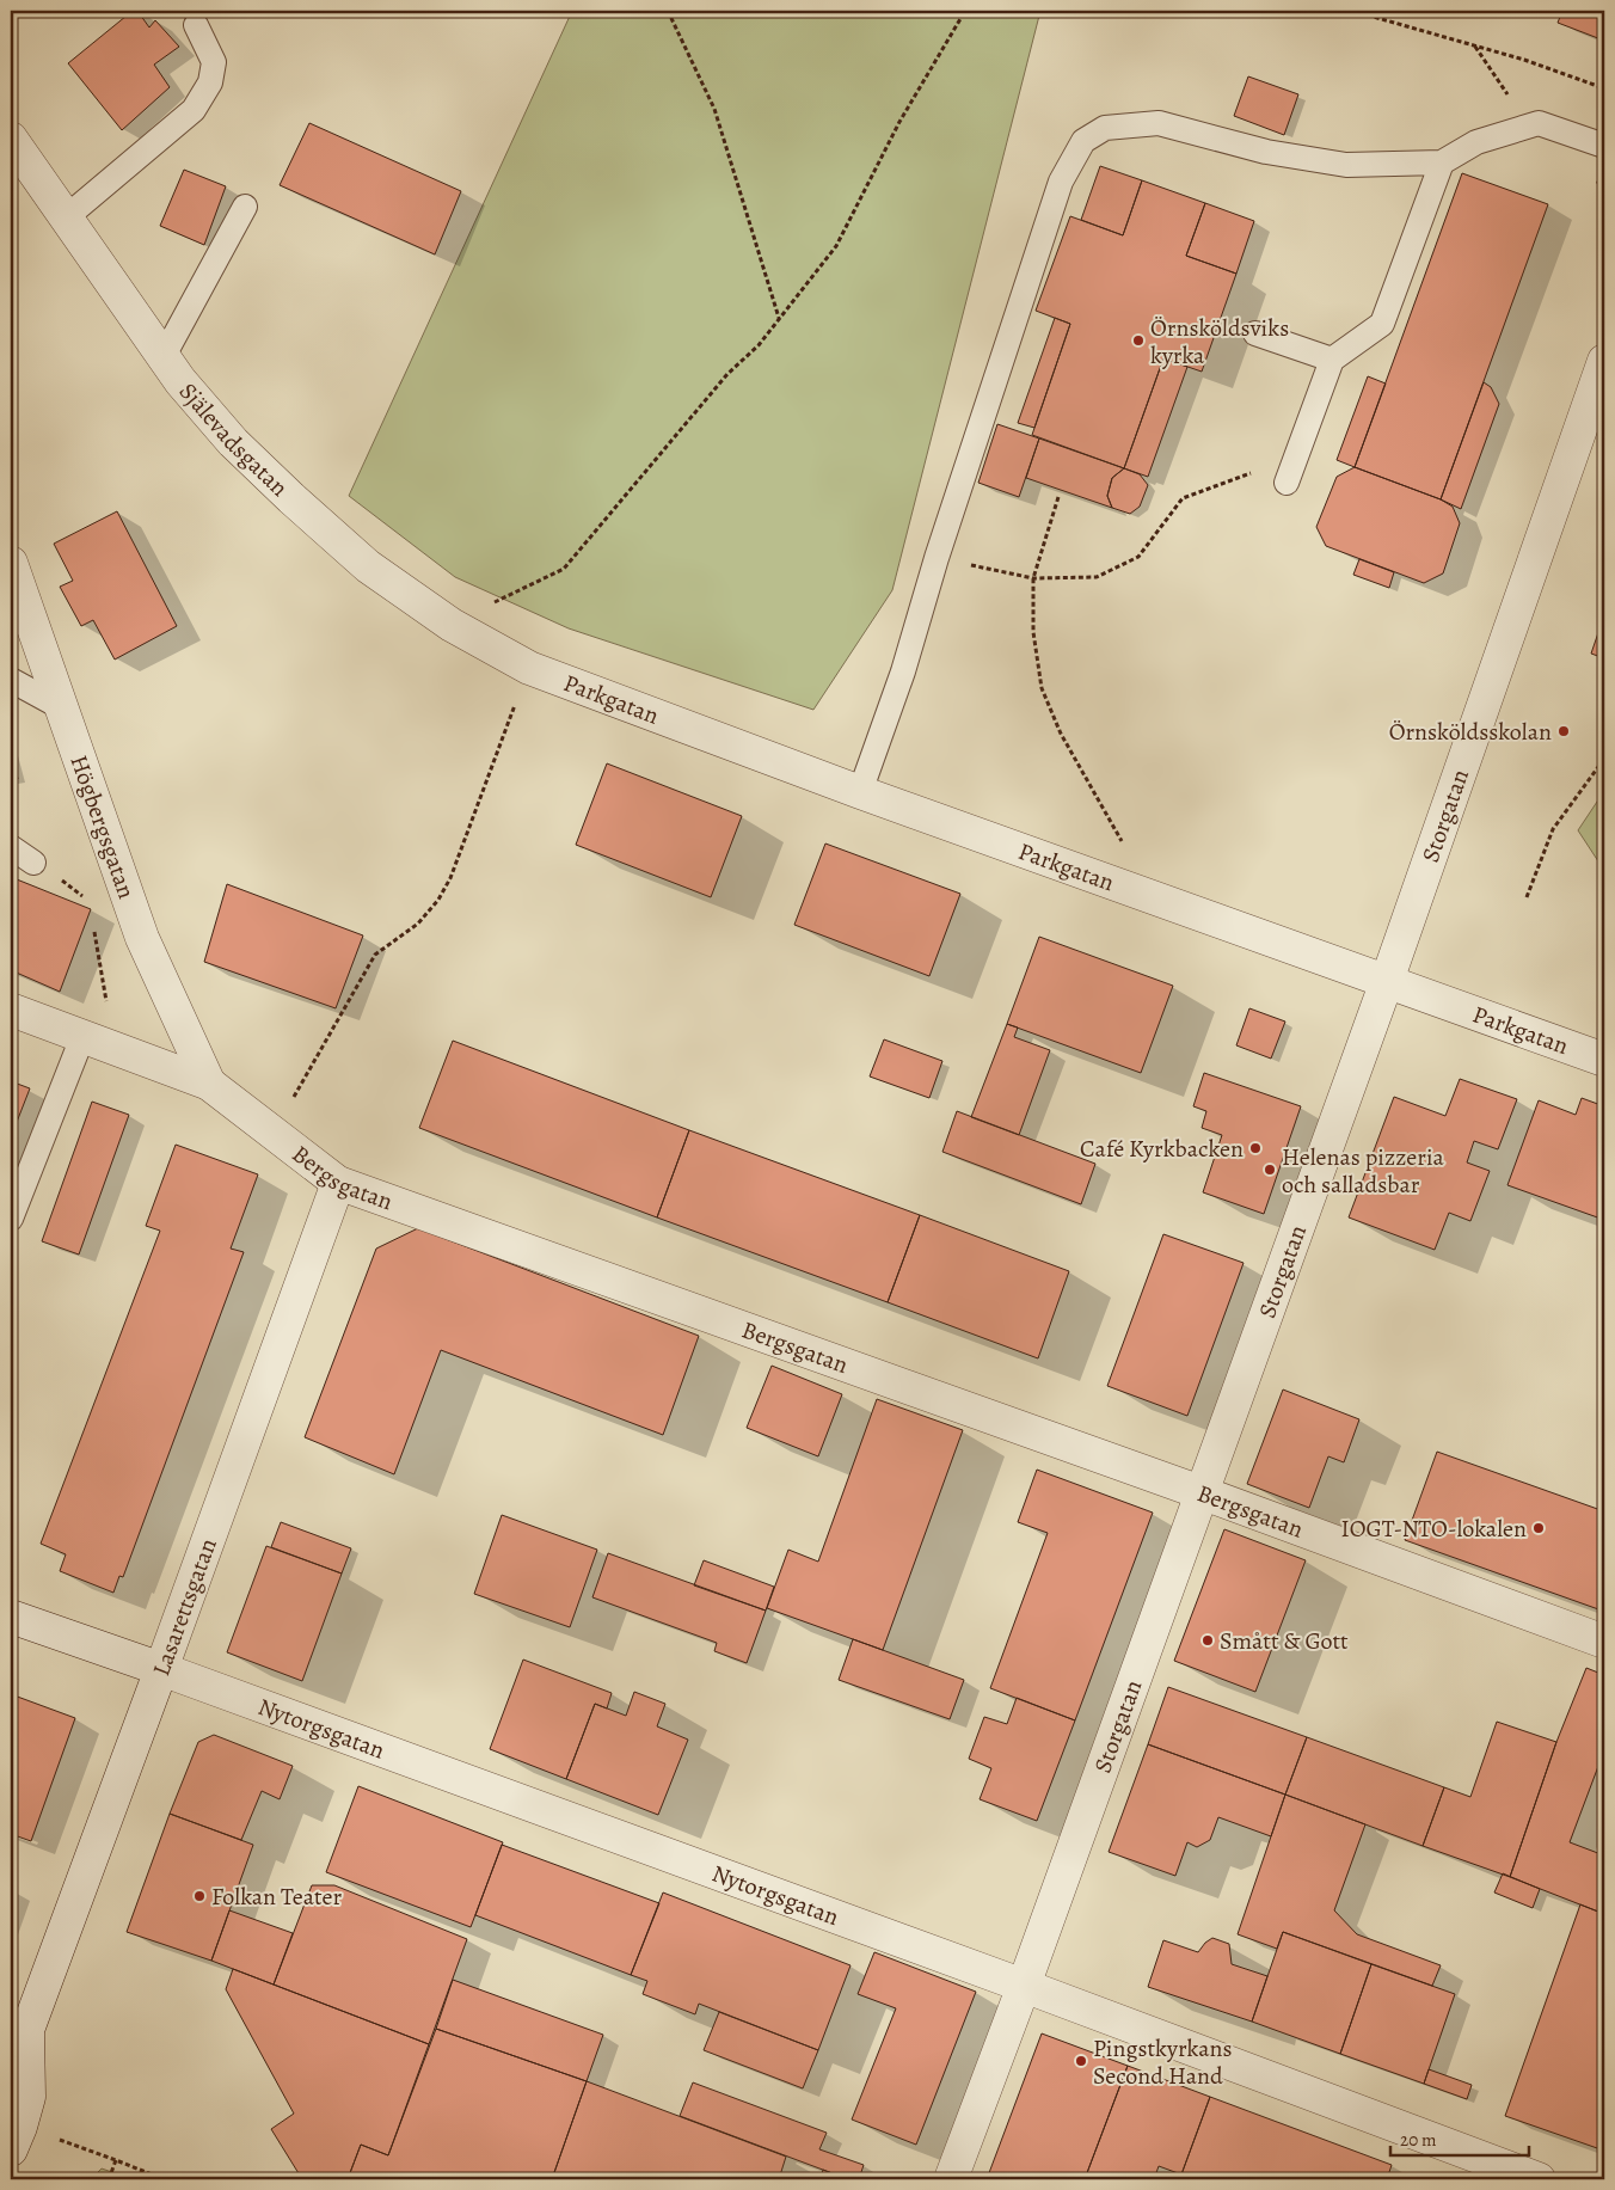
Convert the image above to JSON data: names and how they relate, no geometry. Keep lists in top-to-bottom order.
{
  "streets": {
    "street": [
      "Själevadsgatan",
      "Parkgatan",
      "Storgatan",
      "Högbergsgatan",
      "Bergsgatan",
      "Lasarettsgatan",
      "Nytorgsgatan"
    ]
  },
  "crossings": [
    ["Själevadsgatan", "Parkgatan"],
    ["Parkgatan", "Storgatan"],
    ["Storgatan", "Bergsgatan"],
    ["Storgatan", "Nytorgsgatan"],
    ["Högbergsgatan", "Bergsgatan"],
    ["Bergsgatan", "Lasarettsgatan"],
    ["Lasarettsgatan", "Nytorgsgatan"]
  ],
  "places": [
    "Örnsköldsviks kyrka",
    "Örnsköldsskolan",
    "Café Kyrkbacken",
    "Helenas pizzeria och salladsbar",
    "IOGT-NTO-lokalen",
    "Smått & Gott",
    "Folkan Teater",
    "Pingstkyrkans Second Hand"
  ],
  "scale_bar": "20 m"
}
